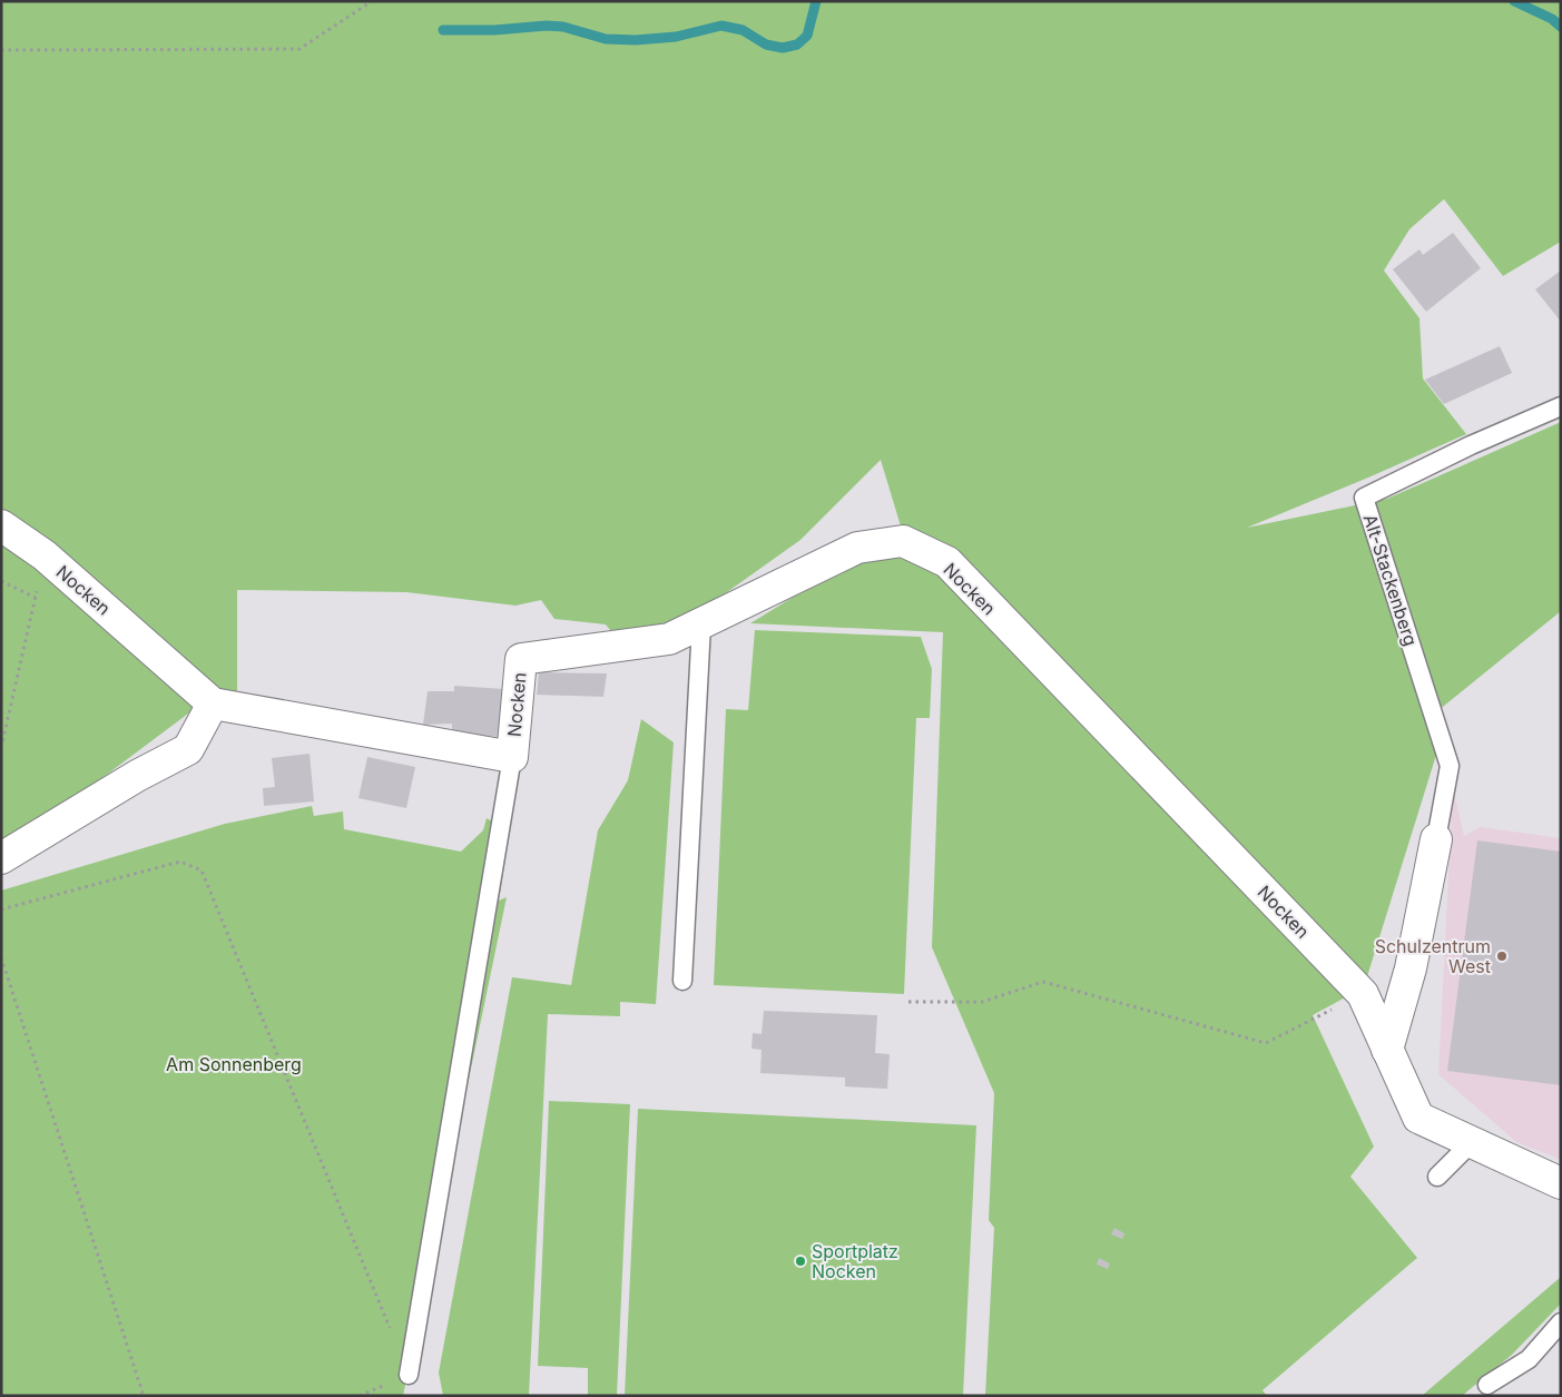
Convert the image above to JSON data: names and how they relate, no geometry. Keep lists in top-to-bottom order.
{
  "streets": {
    "street": ["Nocken"],
    "lane": ["Alt-Stackenberg"]
  },
  "parks": ["Am Sonnenberg"],
  "places": ["Schulzentrum West", "Sportplatz Nocken"]
}
